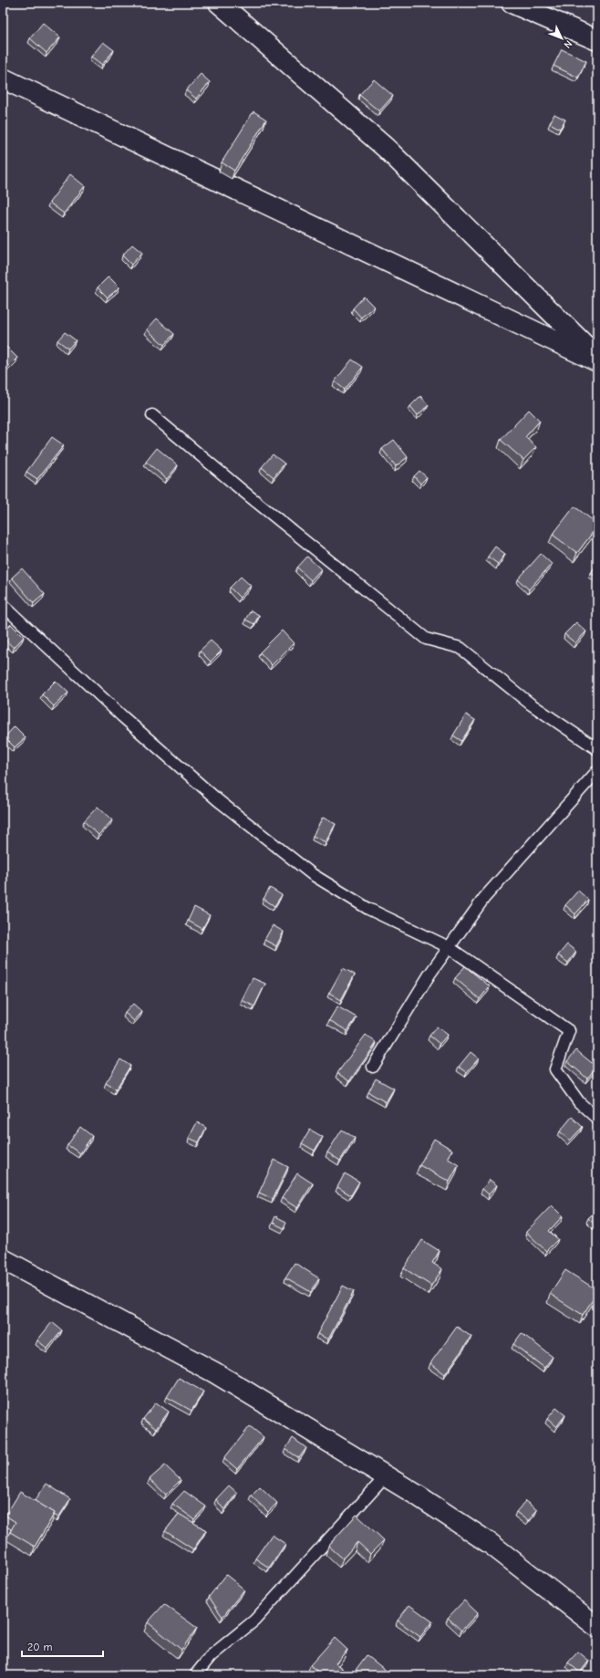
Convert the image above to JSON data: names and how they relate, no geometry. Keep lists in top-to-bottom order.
{
  "scale_bar": "20 m",
  "north": "bottom right"
}
